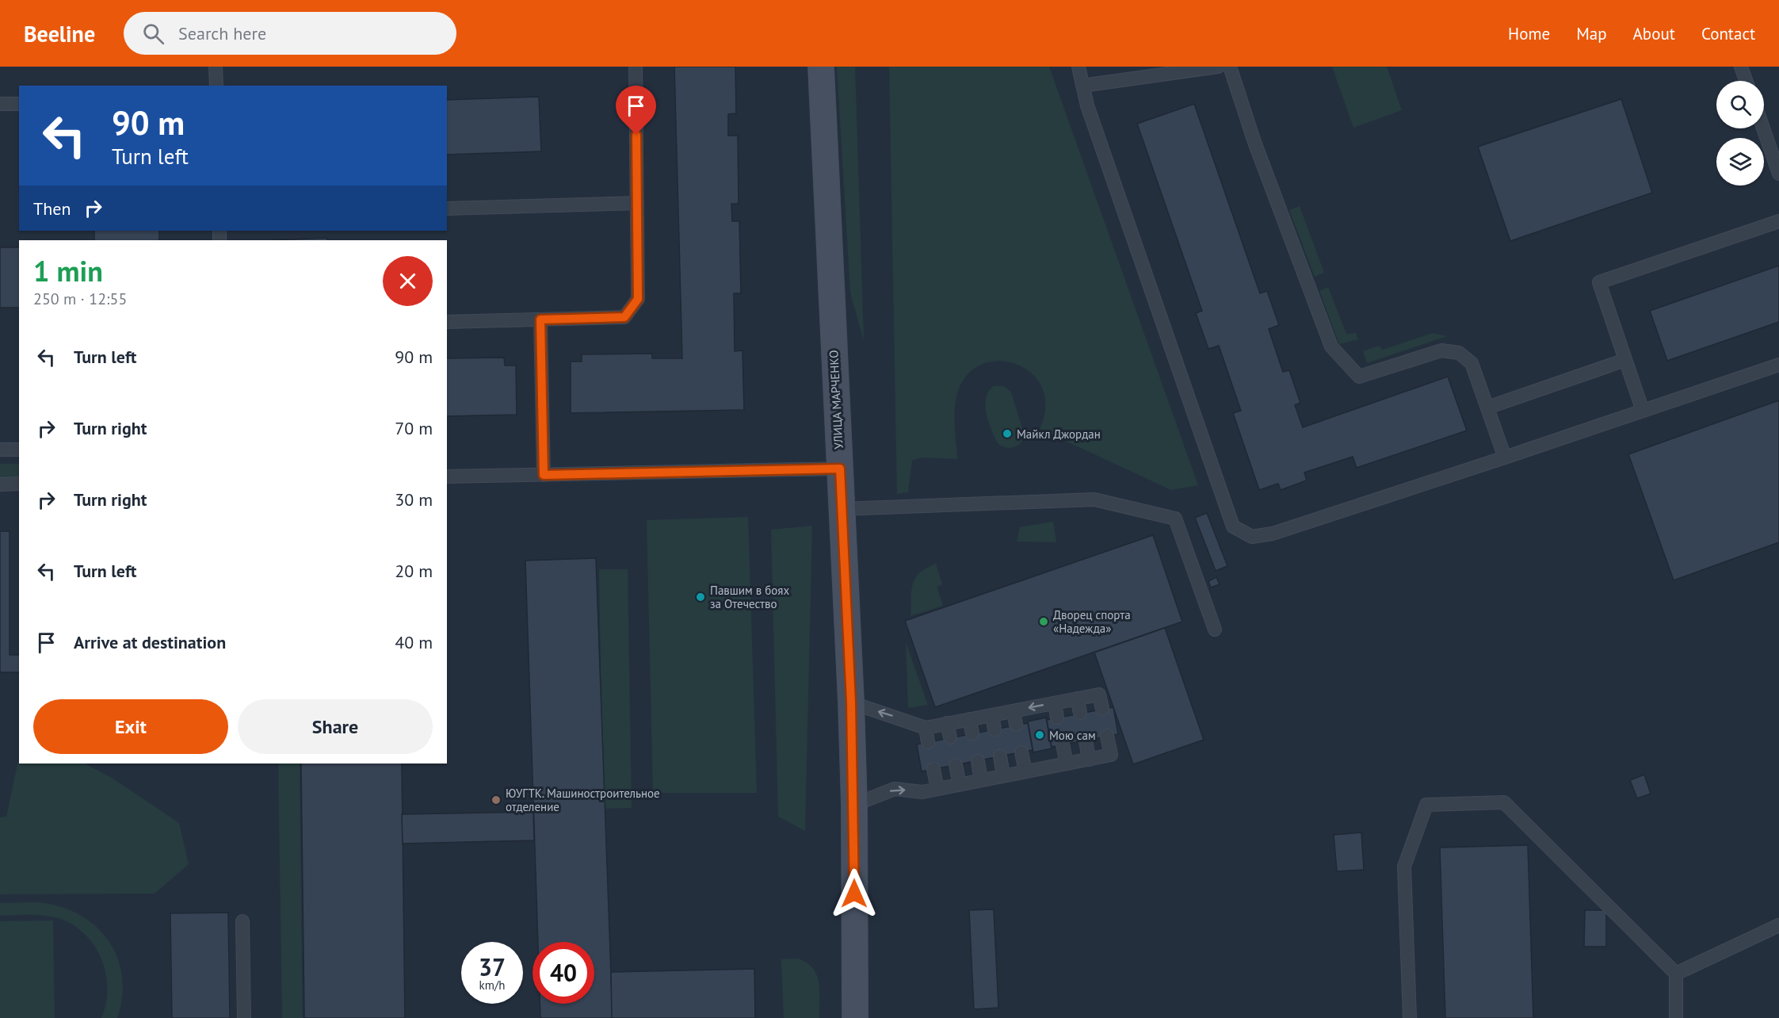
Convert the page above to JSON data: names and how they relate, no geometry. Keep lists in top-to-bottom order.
{
  "streets": {
    "street": ["УЛИЦА МАРЧЕНКО"]
  },
  "places": [
    "Майкл Джордан",
    "Павшим в боях за Отечество",
    "Дворец спорта «Надежда»",
    "Мою сам",
    "ЮУГТК. Машиностроительное отделение"
  ],
  "page": {
    "header": "Beeline",
    "search": "Search here",
    "nav": [
      "Home",
      "Map",
      "About",
      "Contact"
    ],
    "turn": ["90 m", "Turn left"],
    "then": "Then",
    "heading": ["1 min", "250 m · 12:55"],
    "list": [
      {
        "name": "Turn left",
        "value": "90 m"
      },
      {
        "name": "Turn right",
        "value": "70 m"
      },
      {
        "name": "Turn right",
        "value": "30 m"
      },
      {
        "name": "Turn left",
        "value": "20 m"
      },
      {
        "name": "Arrive at destination",
        "value": "40 m"
      }
    ],
    "buttons": ["Exit", "Share"],
    "speed": "37 km/h",
    "limit": "40"
  }
}
